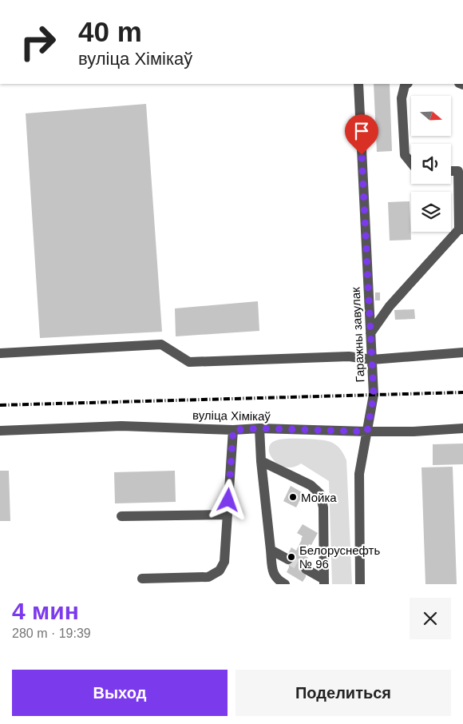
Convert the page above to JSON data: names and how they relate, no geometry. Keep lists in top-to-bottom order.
{
  "streets": {
    "street": ["Гаражны завулак", "вуліца Хімікаў"]
  },
  "crossings": [
    ["Гаражны завулак", "вуліца Хімікаў"]
  ],
  "places": ["Мойка", "Белоруснефть № 96"],
  "north": "right",
  "page": {
    "turn": ["40 m", "вуліца Хімікаў"],
    "heading": ["4 мин", "280 m · 19:39"],
    "buttons": ["Выход", "Поделиться"]
  }
}
